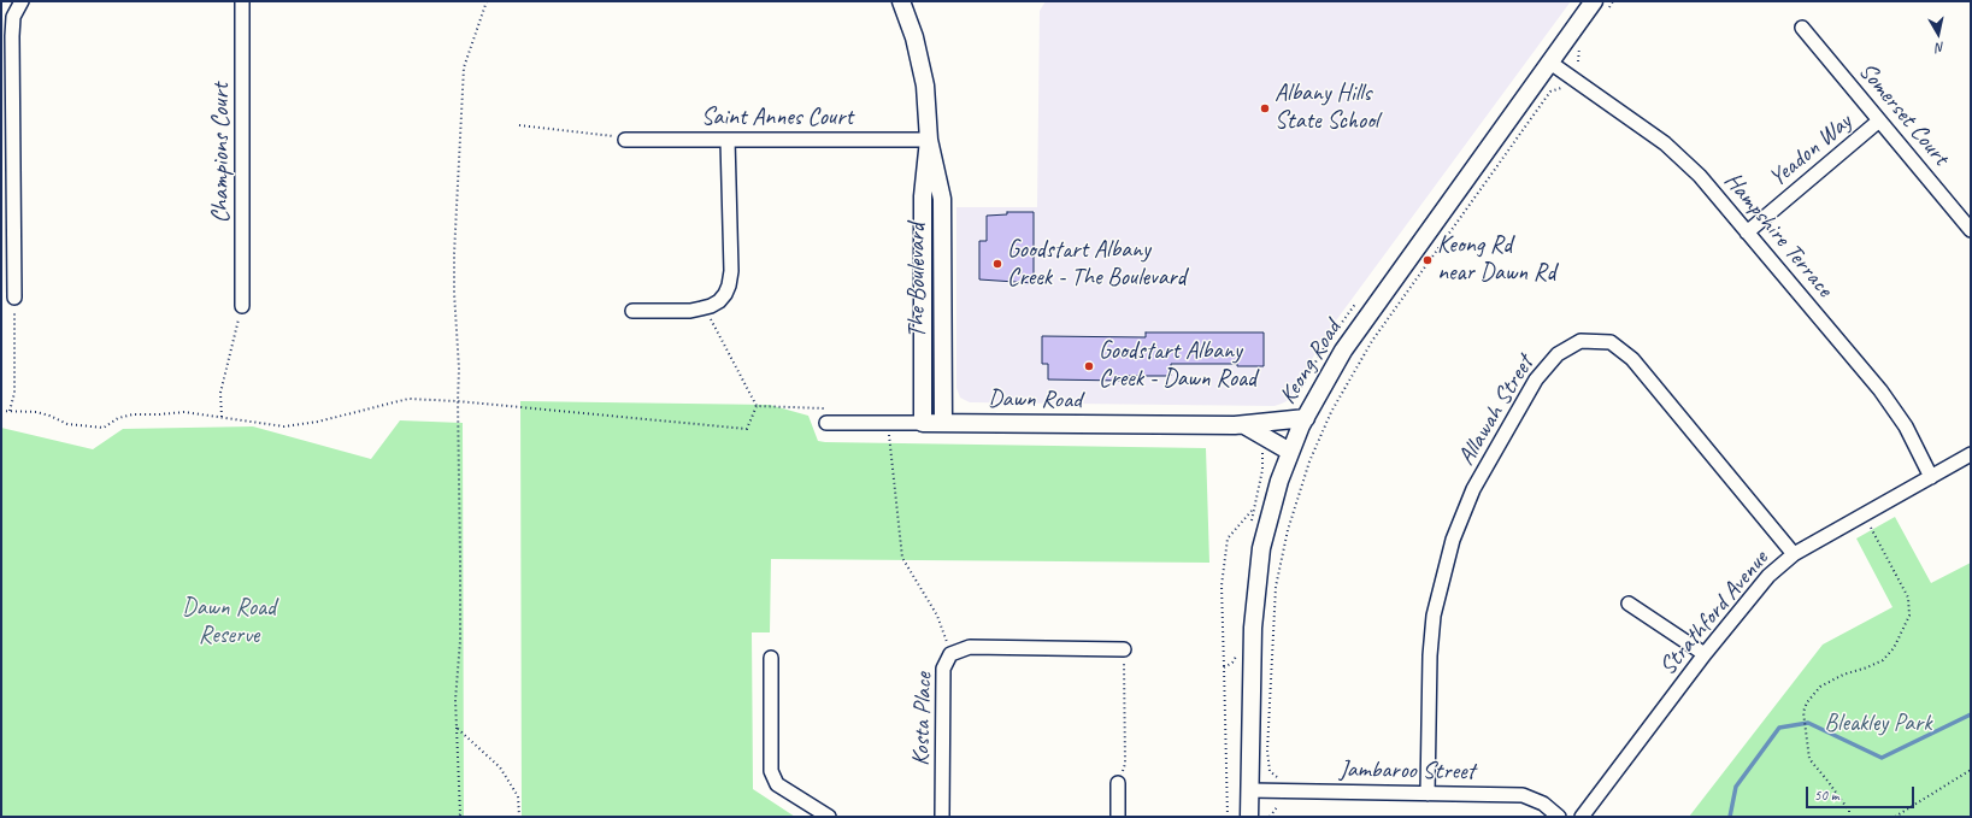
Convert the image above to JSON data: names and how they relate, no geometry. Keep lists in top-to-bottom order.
{
  "streets": {
    "street": [
      "Somerset Court",
      "Saint Annes Court",
      "Yeadon Way",
      "Champions Court",
      "Hampshire Terrace",
      "The Boulevard",
      "Keong Road",
      "Dawn Road",
      "Allawah Street",
      "Strathford Avenue",
      "Kosta Place",
      "Jambaroo Street"
    ]
  },
  "crossings": [
    ["Somerset Court", "Yeadon Way"],
    ["Saint Annes Court", "The Boulevard"],
    ["Yeadon Way", "Hampshire Terrace"],
    ["Hampshire Terrace", "Keong Road"],
    ["Hampshire Terrace", "Strathford Avenue"],
    ["The Boulevard", "Dawn Road"],
    ["Keong Road", "Dawn Road"],
    ["Keong Road", "Jambaroo Street"],
    ["Allawah Street", "Strathford Avenue"],
    ["Allawah Street", "Jambaroo Street"]
  ],
  "parks": ["Dawn Road Reserve", "Bleakley Park"],
  "places": [
    "Albany Hills State School",
    "Keong Rd near Dawn Rd",
    "Goodstart Albany Creek - The Boulevard",
    "Goodstart Albany Creek - Dawn Road"
  ],
  "scale_bar": "50 m",
  "north": "bottom"
}
